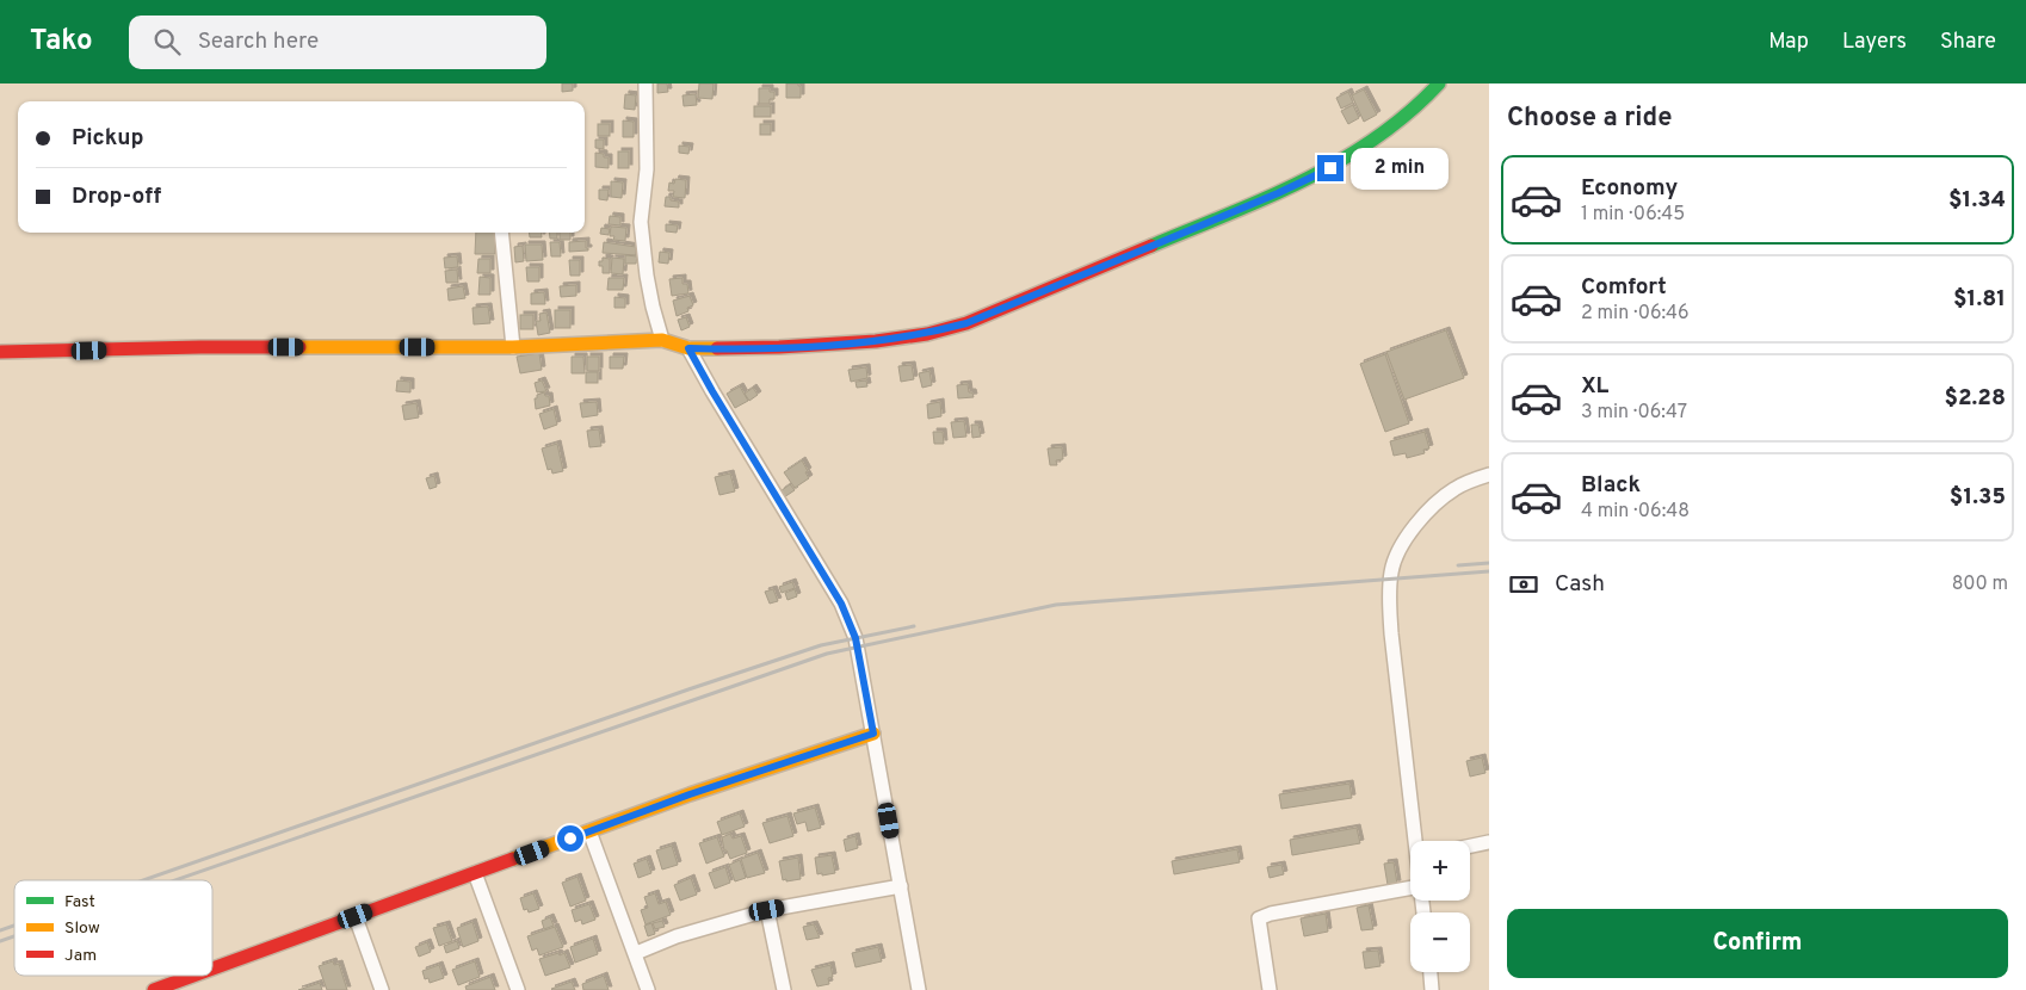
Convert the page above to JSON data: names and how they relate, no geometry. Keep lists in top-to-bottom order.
{
  "legend": ["Fast", "Slow", "Jam"],
  "page": {
    "header": "Tako",
    "search": "Search here",
    "nav": ["Map", "Layers", "Share"],
    "heading": "Choose a ride",
    "banner": ["Pickup", "Drop-off"],
    "bubble": "2 min",
    "list": [
      {
        "name": "Economy",
        "note": "1 min · 06:45",
        "value": "$1.34"
      },
      {
        "name": "Comfort",
        "note": "2 min · 06:46",
        "value": "$1.81"
      },
      {
        "name": "XL",
        "note": "3 min · 06:47",
        "value": "$2.28"
      },
      {
        "name": "Black",
        "note": "4 min · 06:48",
        "value": "$1.35"
      }
    ],
    "pay": ["Cash", "800 m"],
    "map_buttons": ["+", "−"],
    "buttons": "Confirm"
  }
}
